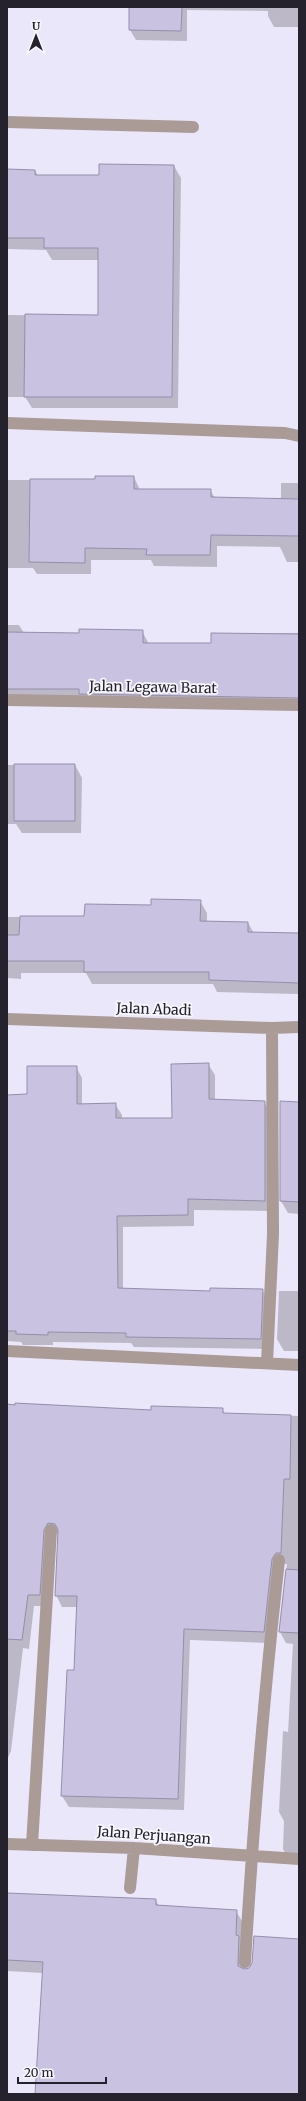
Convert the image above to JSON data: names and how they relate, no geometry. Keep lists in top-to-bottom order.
{
  "streets": {
    "street": ["Jalan Legawa Barat", "Jalan Abadi", "Jalan Perjuangan"]
  },
  "scale_bar": "20 m",
  "north": "top"
}
